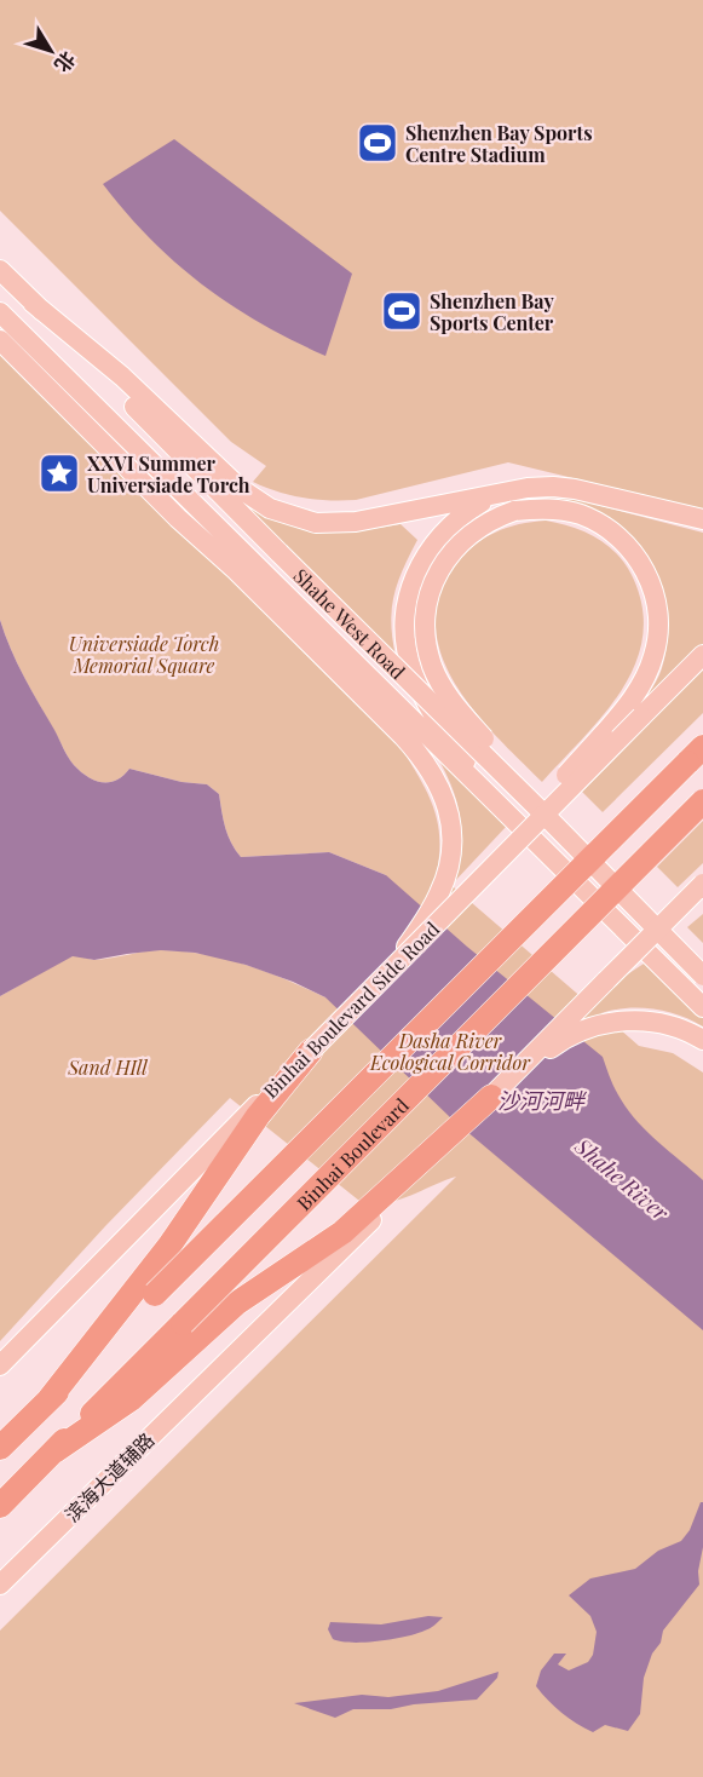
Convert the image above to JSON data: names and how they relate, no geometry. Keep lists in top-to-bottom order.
{
  "streets": {
    "highway": ["Binhai Boulevard"],
    "main road": ["Shahe West Road", "Binhai Boulevard Side Road", "滨海大道辅路"]
  },
  "water": ["沙河河畔", "Shahe River"],
  "parks": ["Universiade Torch Memorial Square", "Dasha River Ecological Corridor", "Sand HIll"],
  "places": {
    "sports": ["Shenzhen Bay Sports Centre Stadium", "Shenzhen Bay Sports Center"],
    "place": ["XXVI Summer Universiade Torch"]
  },
  "north": "bottom right"
}
